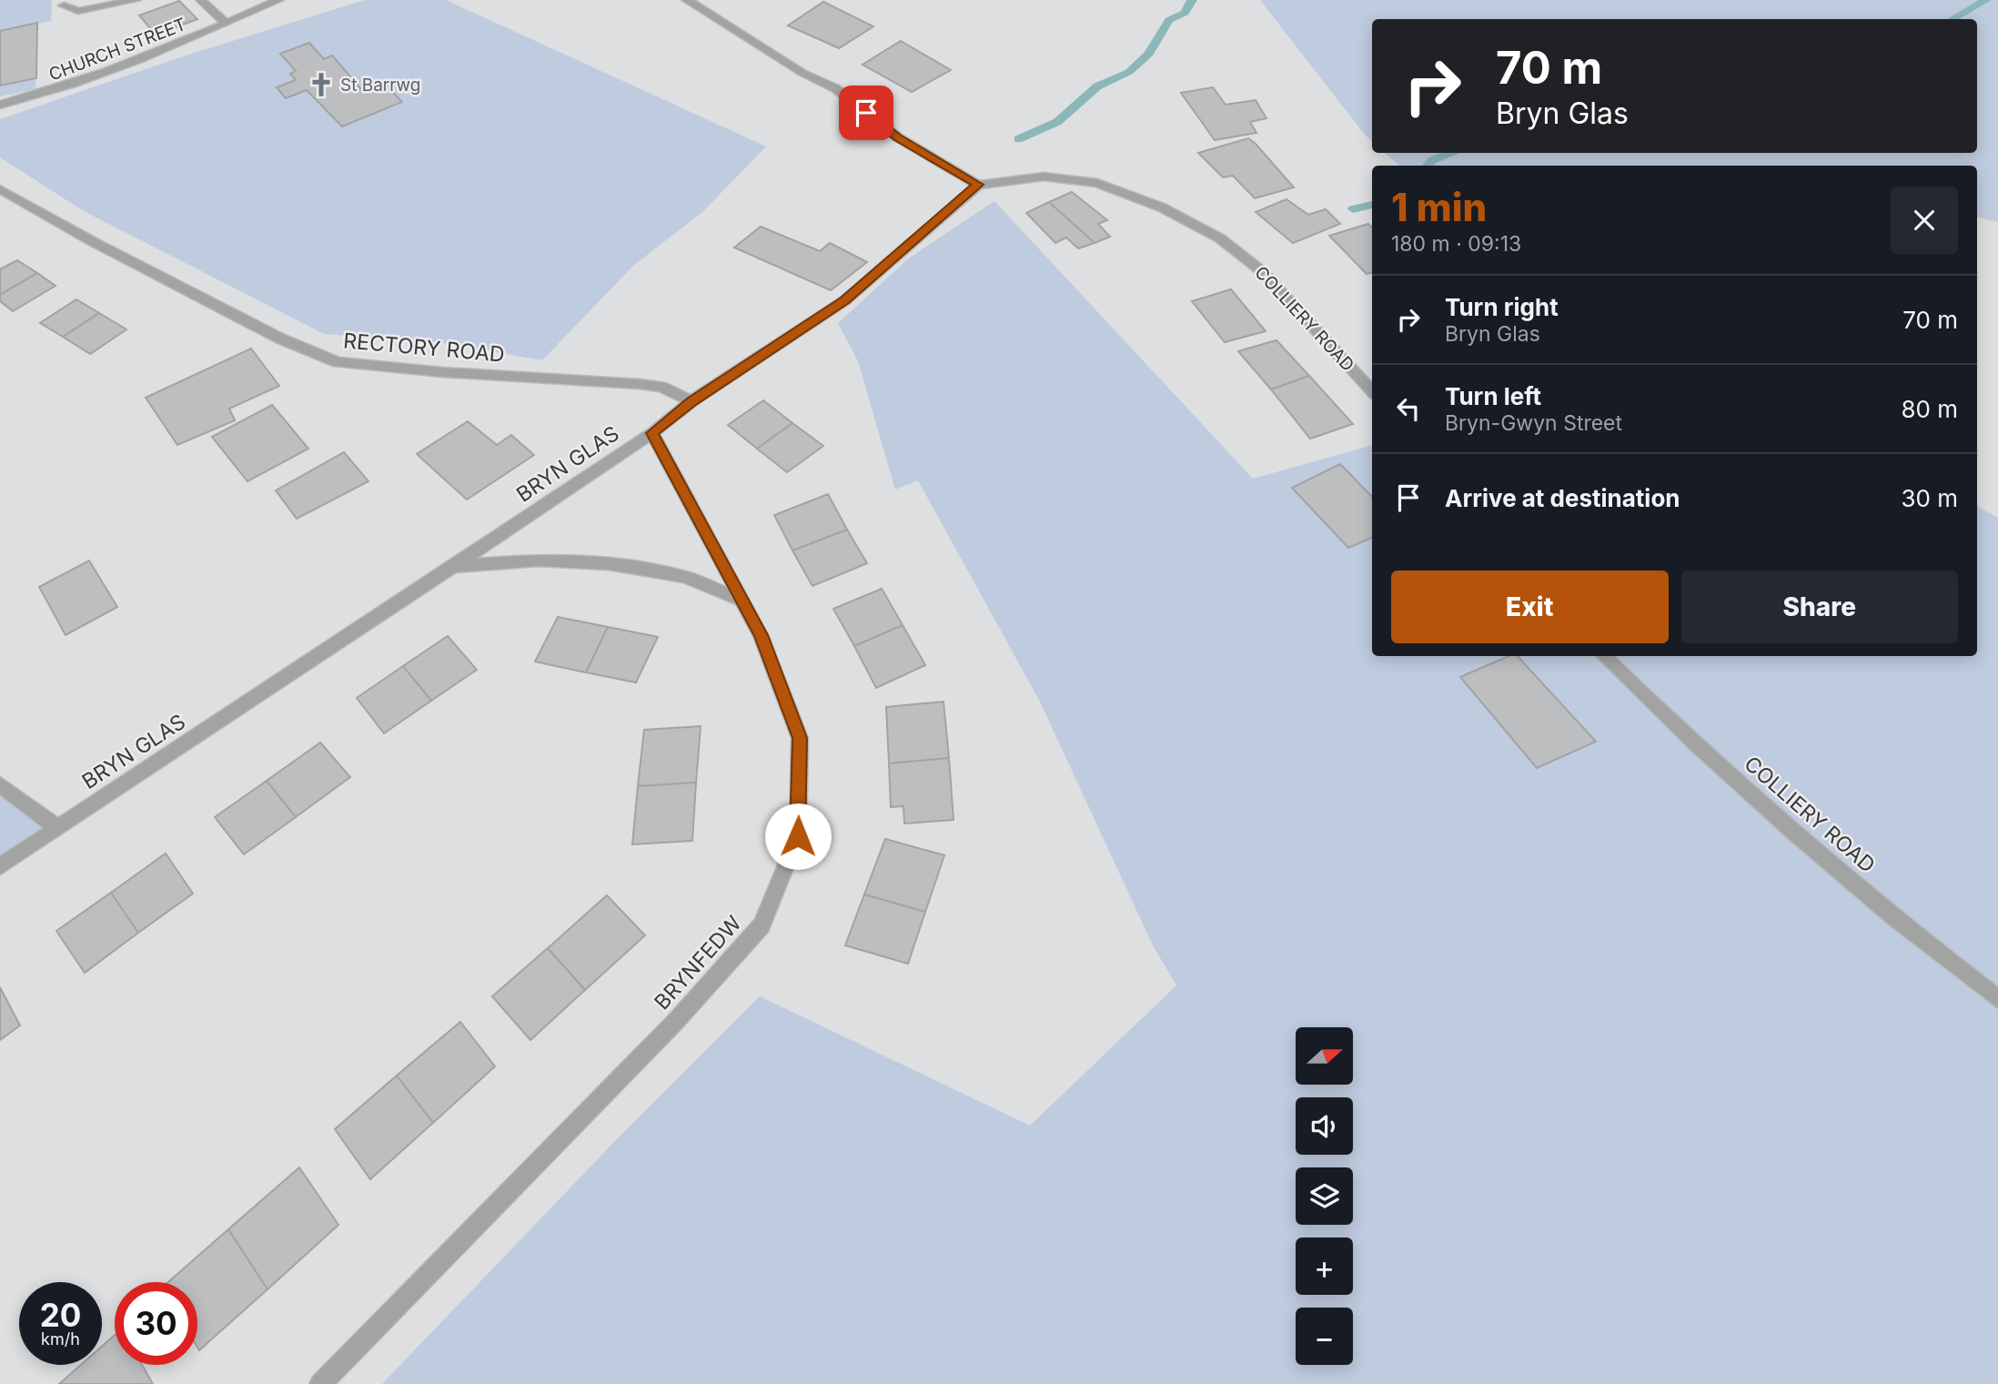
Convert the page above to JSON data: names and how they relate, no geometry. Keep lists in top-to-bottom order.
{
  "streets": {
    "street": [
      "CHURCH STREET",
      "COLLIERY ROAD",
      "RECTORY ROAD",
      "BRYN GLAS",
      "BRYNFEDW"
    ]
  },
  "crossings": [
    ["COLLIERY ROAD", "BRYN GLAS"],
    ["RECTORY ROAD", "BRYN GLAS"],
    ["BRYN GLAS", "BRYNFEDW"]
  ],
  "places": {
    "church": ["St Barrwg"]
  },
  "north": "right",
  "page": {
    "turn": ["70 m", "Bryn Glas"],
    "heading": ["1 min", "180 m · 09:13"],
    "list": [
      {
        "name": "Turn right",
        "note": "Bryn Glas",
        "value": "70 m"
      },
      {
        "name": "Turn left",
        "note": "Bryn-Gwyn Street",
        "value": "80 m"
      },
      {
        "name": "Arrive at destination",
        "value": "30 m"
      }
    ],
    "buttons": ["Exit", "Share"],
    "map_buttons": ["+", "−"],
    "speed": "20 km/h",
    "limit": "30"
  }
}
